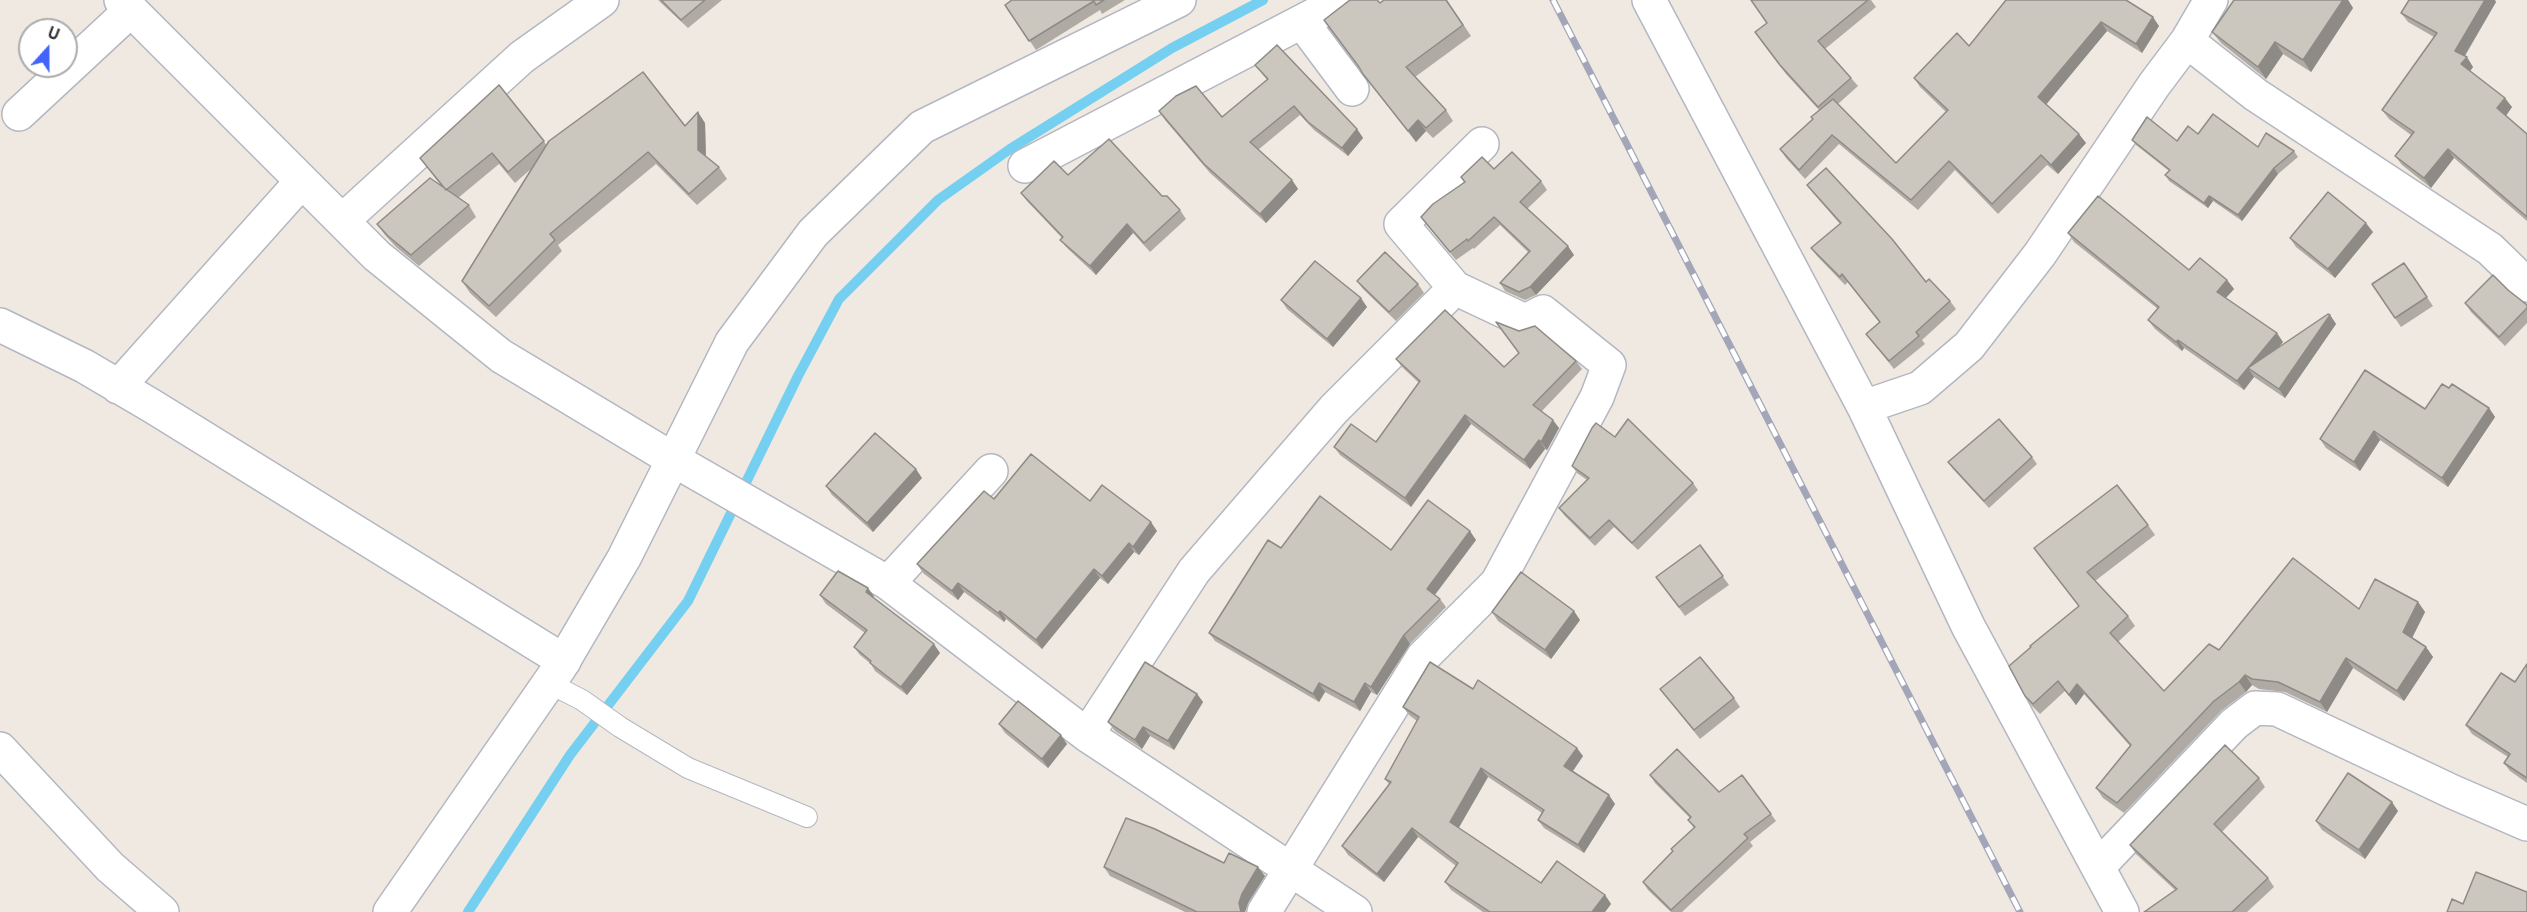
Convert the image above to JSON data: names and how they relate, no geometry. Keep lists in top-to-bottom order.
{
  "north": "top"
}
